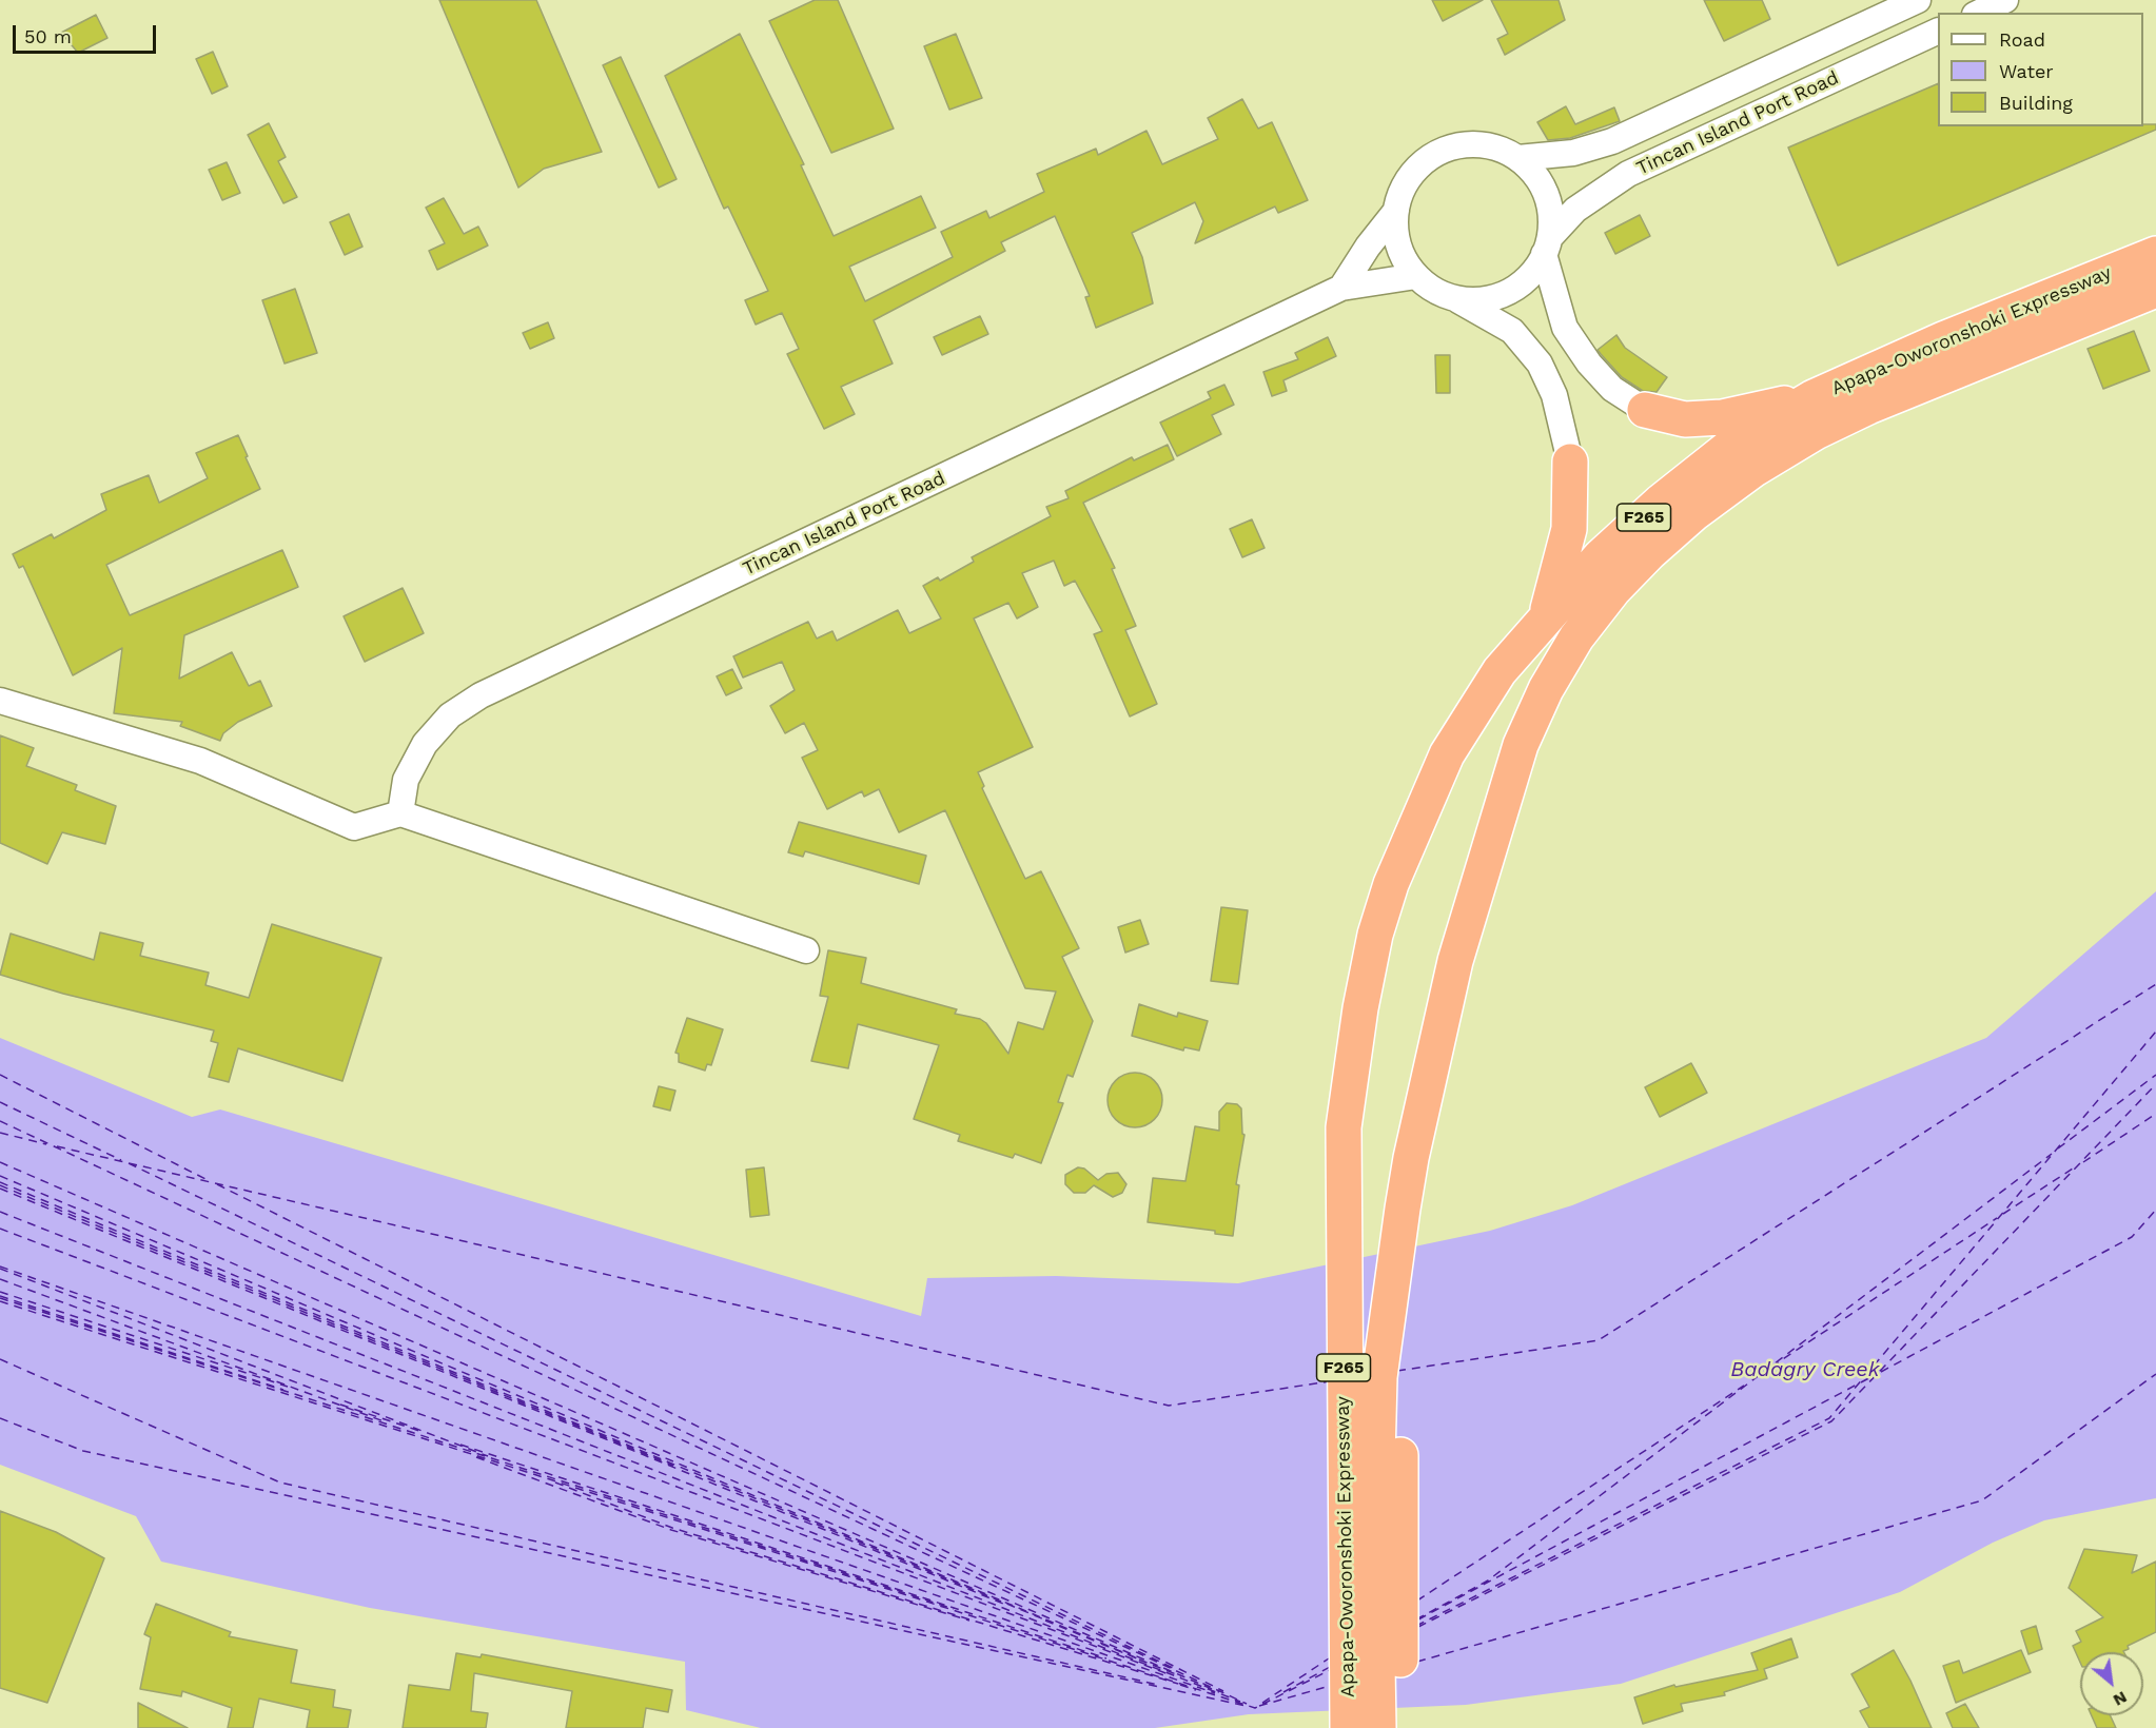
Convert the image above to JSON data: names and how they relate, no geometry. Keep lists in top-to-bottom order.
{
  "streets": {
    "highway": ["Apapa-Oworonshoki Expressway", "F265"],
    "street": ["Tincan Island Port Road"]
  },
  "water": ["Badagry Creek"],
  "legend": ["Road", "Water", "Building"],
  "scale_bar": "50 m",
  "north": "bottom right"
}
